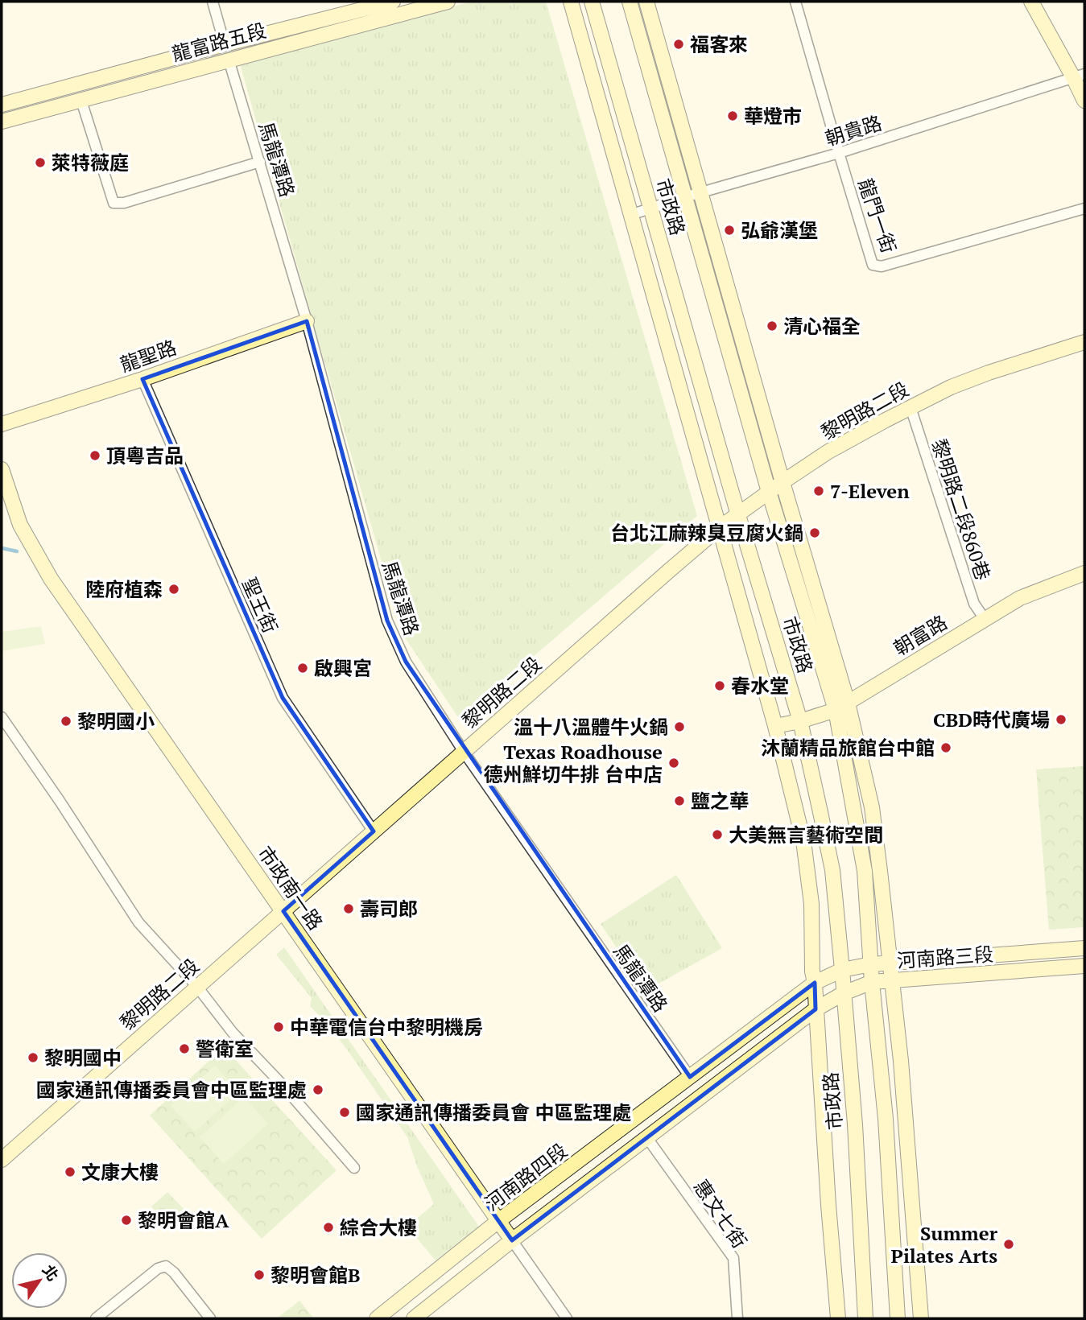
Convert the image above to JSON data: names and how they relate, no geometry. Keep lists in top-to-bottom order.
{
  "streets": {
    "street": [
      "龍富路五段",
      "朝貴路",
      "馬龍潭路",
      "市政路",
      "龍門一街",
      "龍聖路",
      "黎明路二段",
      "黎明路二段860巷",
      "聖王街",
      "朝富路",
      "市政南一路",
      "河南路三段",
      "河南路四段",
      "惠文七街"
    ]
  },
  "crossings": [
    ["龍富路五段", "馬龍潭路"],
    ["朝貴路", "市政路"],
    ["朝貴路", "龍門一街"],
    ["馬龍潭路", "龍聖路"],
    ["馬龍潭路", "黎明路二段"],
    ["馬龍潭路", "河南路四段"],
    ["市政路", "黎明路二段"],
    ["市政路", "朝富路"],
    ["市政路", "河南路三段"],
    ["市政路", "河南路四段"],
    ["龍聖路", "聖王街"],
    ["黎明路二段", "黎明路二段860巷"],
    ["黎明路二段", "聖王街"],
    ["黎明路二段", "市政南一路"],
    ["黎明路二段860巷", "朝富路"],
    ["市政南一路", "河南路四段"],
    ["河南路三段", "河南路四段"]
  ],
  "places": [
    "福客來",
    "華燈市",
    "萊特薇庭",
    "弘爺漢堡",
    "清心福全",
    "頂粵吉品",
    "7-Eleven",
    "台北江麻辣臭豆腐火鍋",
    "陸府植森",
    "啟興宮",
    "春水堂",
    "CBD時代廣場",
    "黎明國小",
    "溫十八溫體牛火鍋",
    "沐蘭精品旅館台中館",
    "Texas Roadhouse 德州鮮切牛排 台中店",
    "鹽之華",
    "大美無言藝術空間",
    "壽司郎",
    "中華電信台中黎明機房",
    "警衛室",
    "黎明國中",
    "國家通訊傳播委員會中區監理處",
    "國家通訊傳播委員會 中區監理處",
    "文康大樓",
    "黎明會館A",
    "綜合大樓",
    "Summer Pilates Arts",
    "黎明會館B"
  ],
  "north": "top right"
}
